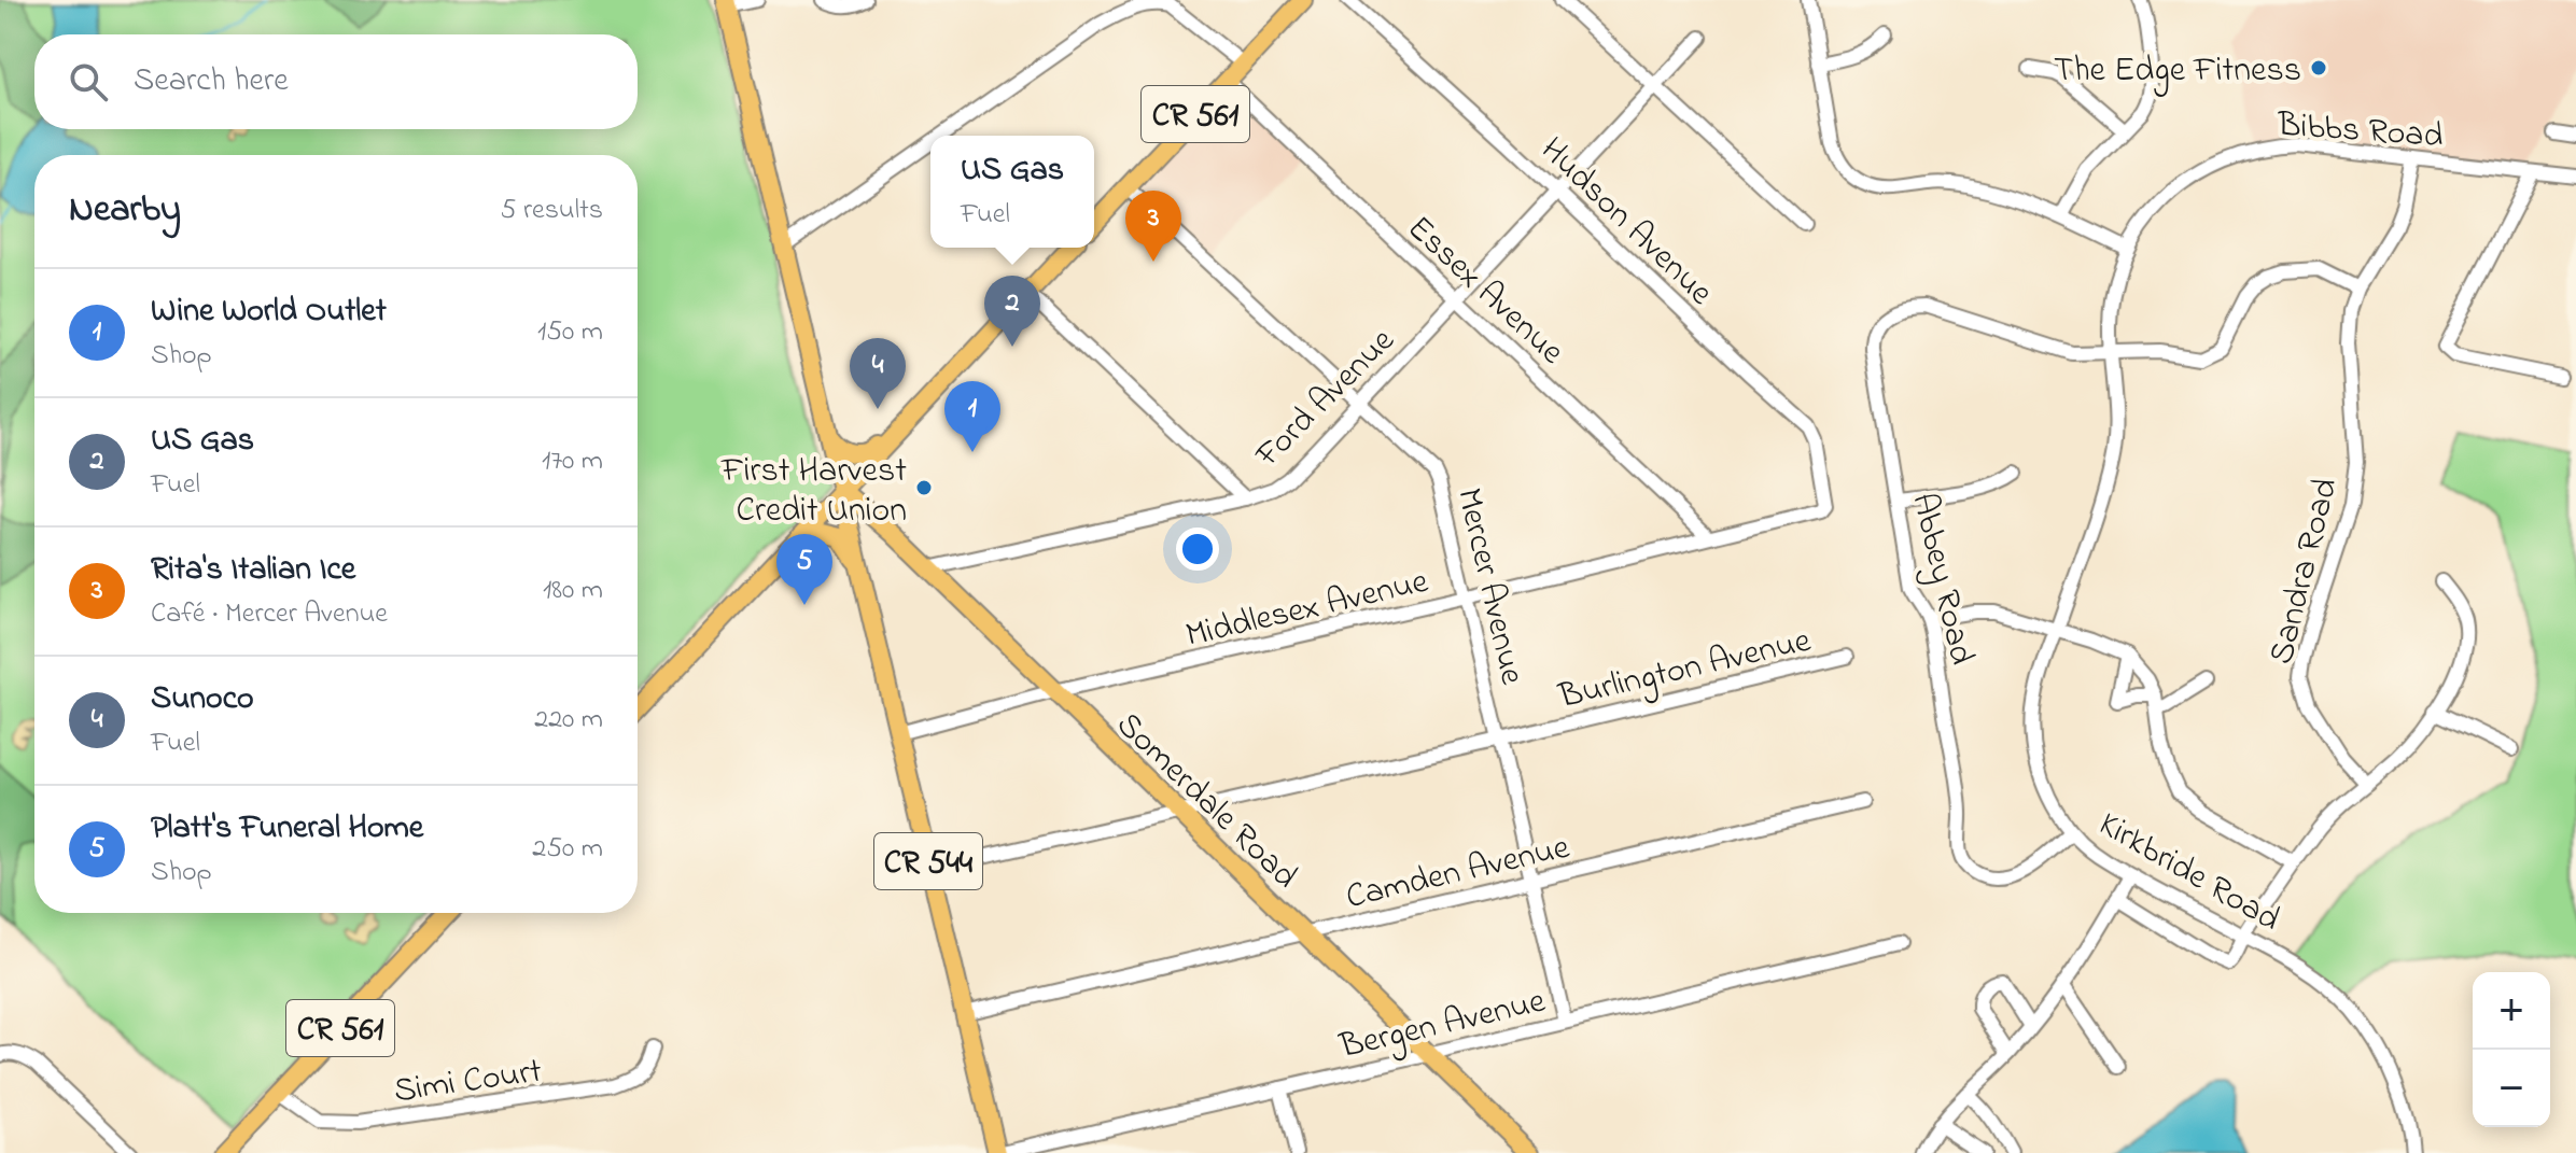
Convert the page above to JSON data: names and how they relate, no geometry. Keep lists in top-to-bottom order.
{
  "streets": {
    "main road": ["CR 561", "Somerdale Road", "CR 544"],
    "street": [
      "Bibbs Road",
      "Hudson Avenue",
      "Essex Avenue",
      "Ford Avenue",
      "Sandra Road",
      "Abbey Road",
      "Mercer Avenue",
      "Middlesex Avenue",
      "Burlington Avenue",
      "Camden Avenue",
      "Kirkbride Road",
      "Bergen Avenue",
      "Simi Court"
    ]
  },
  "crossings": [
    ["CR 561", "Essex Avenue"],
    ["CR 561", "Mercer Avenue"],
    ["CR 561", "Simi Court"],
    ["Bibbs Road", "Sandra Road"],
    ["Bibbs Road", "Kirkbride Road"],
    ["Hudson Avenue", "Ford Avenue"],
    ["Hudson Avenue", "Middlesex Avenue"],
    ["Essex Avenue", "Ford Avenue"],
    ["Essex Avenue", "Middlesex Avenue"],
    ["Ford Avenue", "Mercer Avenue"],
    ["Ford Avenue", "Somerdale Road"],
    ["Abbey Road", "Kirkbride Road"],
    ["Mercer Avenue", "Middlesex Avenue"],
    ["Mercer Avenue", "Burlington Avenue"],
    ["Mercer Avenue", "Camden Avenue"],
    ["Mercer Avenue", "Bergen Avenue"],
    ["Middlesex Avenue", "Somerdale Road"],
    ["Middlesex Avenue", "CR 544"],
    ["Burlington Avenue", "Somerdale Road"],
    ["Burlington Avenue", "CR 544"],
    ["Somerdale Road", "CR 544"],
    ["Somerdale Road", "Camden Avenue"],
    ["Somerdale Road", "Bergen Avenue"],
    ["CR 544", "Camden Avenue"],
    ["CR 544", "Bergen Avenue"]
  ],
  "places": ["The Edge Fitness", "First Harvest Credit Union"],
  "page": {
    "search": "Search here",
    "popup": ["US Gas", "Fuel"],
    "heading": ["Nearby", "5 results"],
    "pins": [
      "3",
      "2",
      "4",
      "1",
      "5"
    ],
    "list": [
      {
        "mark": "1",
        "name": "Wine World Outlet",
        "note": "Shop",
        "value": "150 m"
      },
      {
        "mark": "2",
        "name": "US Gas",
        "note": "Fuel",
        "value": "170 m"
      },
      {
        "mark": "3",
        "name": "Rita's Italian Ice",
        "note": "Café · Mercer Avenue",
        "value": "180 m"
      },
      {
        "mark": "4",
        "name": "Sunoco",
        "note": "Fuel",
        "value": "220 m"
      },
      {
        "mark": "5",
        "name": "Platt's Funeral Home",
        "note": "Shop",
        "value": "250 m"
      }
    ],
    "map_buttons": ["+", "−"]
  }
}
